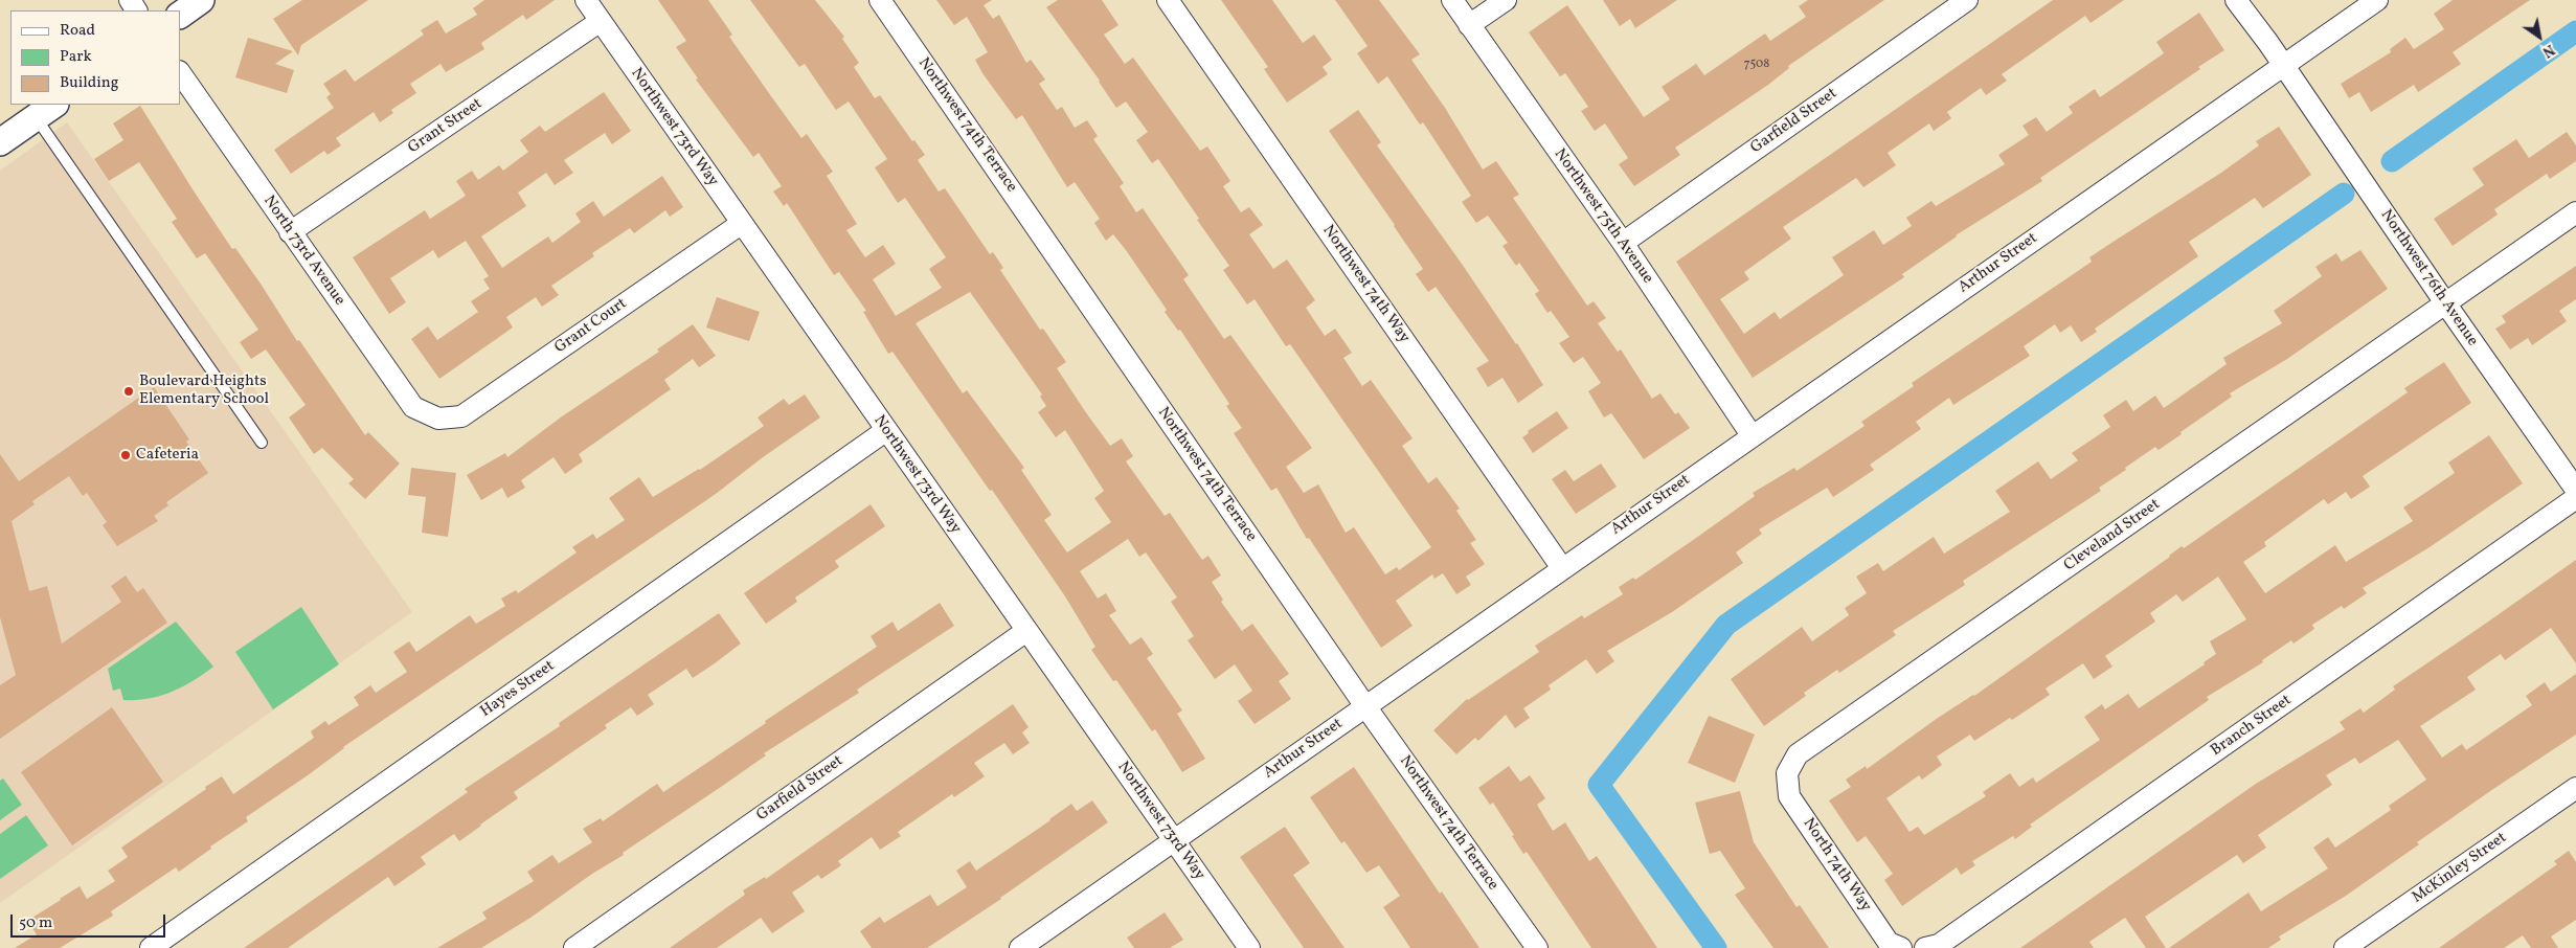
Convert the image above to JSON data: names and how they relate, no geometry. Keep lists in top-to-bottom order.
{
  "streets": {
    "street": [
      "Garfield Street",
      "Northwest 74th Terrace",
      "Grant Street",
      "Northwest 73rd Way",
      "Northwest 75th Avenue",
      "North 73rd Avenue",
      "Arthur Street",
      "Northwest 76th Avenue",
      "Northwest 74th Way",
      "Grant Court",
      "Cleveland Street",
      "Hayes Street",
      "Branch Street",
      "North 74th Way",
      "McKinley Street"
    ]
  },
  "crossings": [
    ["Garfield Street", "Northwest 73rd Way"],
    ["Garfield Street", "Northwest 75th Avenue"],
    ["Northwest 74th Terrace", "Arthur Street"],
    ["Grant Street", "Northwest 73rd Way"],
    ["Grant Street", "North 73rd Avenue"],
    ["Northwest 73rd Way", "Arthur Street"],
    ["Northwest 73rd Way", "Grant Court"],
    ["Northwest 73rd Way", "Hayes Street"],
    ["Northwest 75th Avenue", "Arthur Street"],
    ["North 73rd Avenue", "Grant Court"],
    ["Arthur Street", "Northwest 76th Avenue"],
    ["Arthur Street", "Northwest 74th Way"],
    ["Northwest 76th Avenue", "Cleveland Street"],
    ["Cleveland Street", "North 74th Way"]
  ],
  "places": ["Boulevard Heights Elementary School", "Cafeteria"],
  "house_numbers": ["7508"],
  "legend": ["Road", "Park", "Building"],
  "scale_bar": "50 m",
  "north": "bottom right"
}
